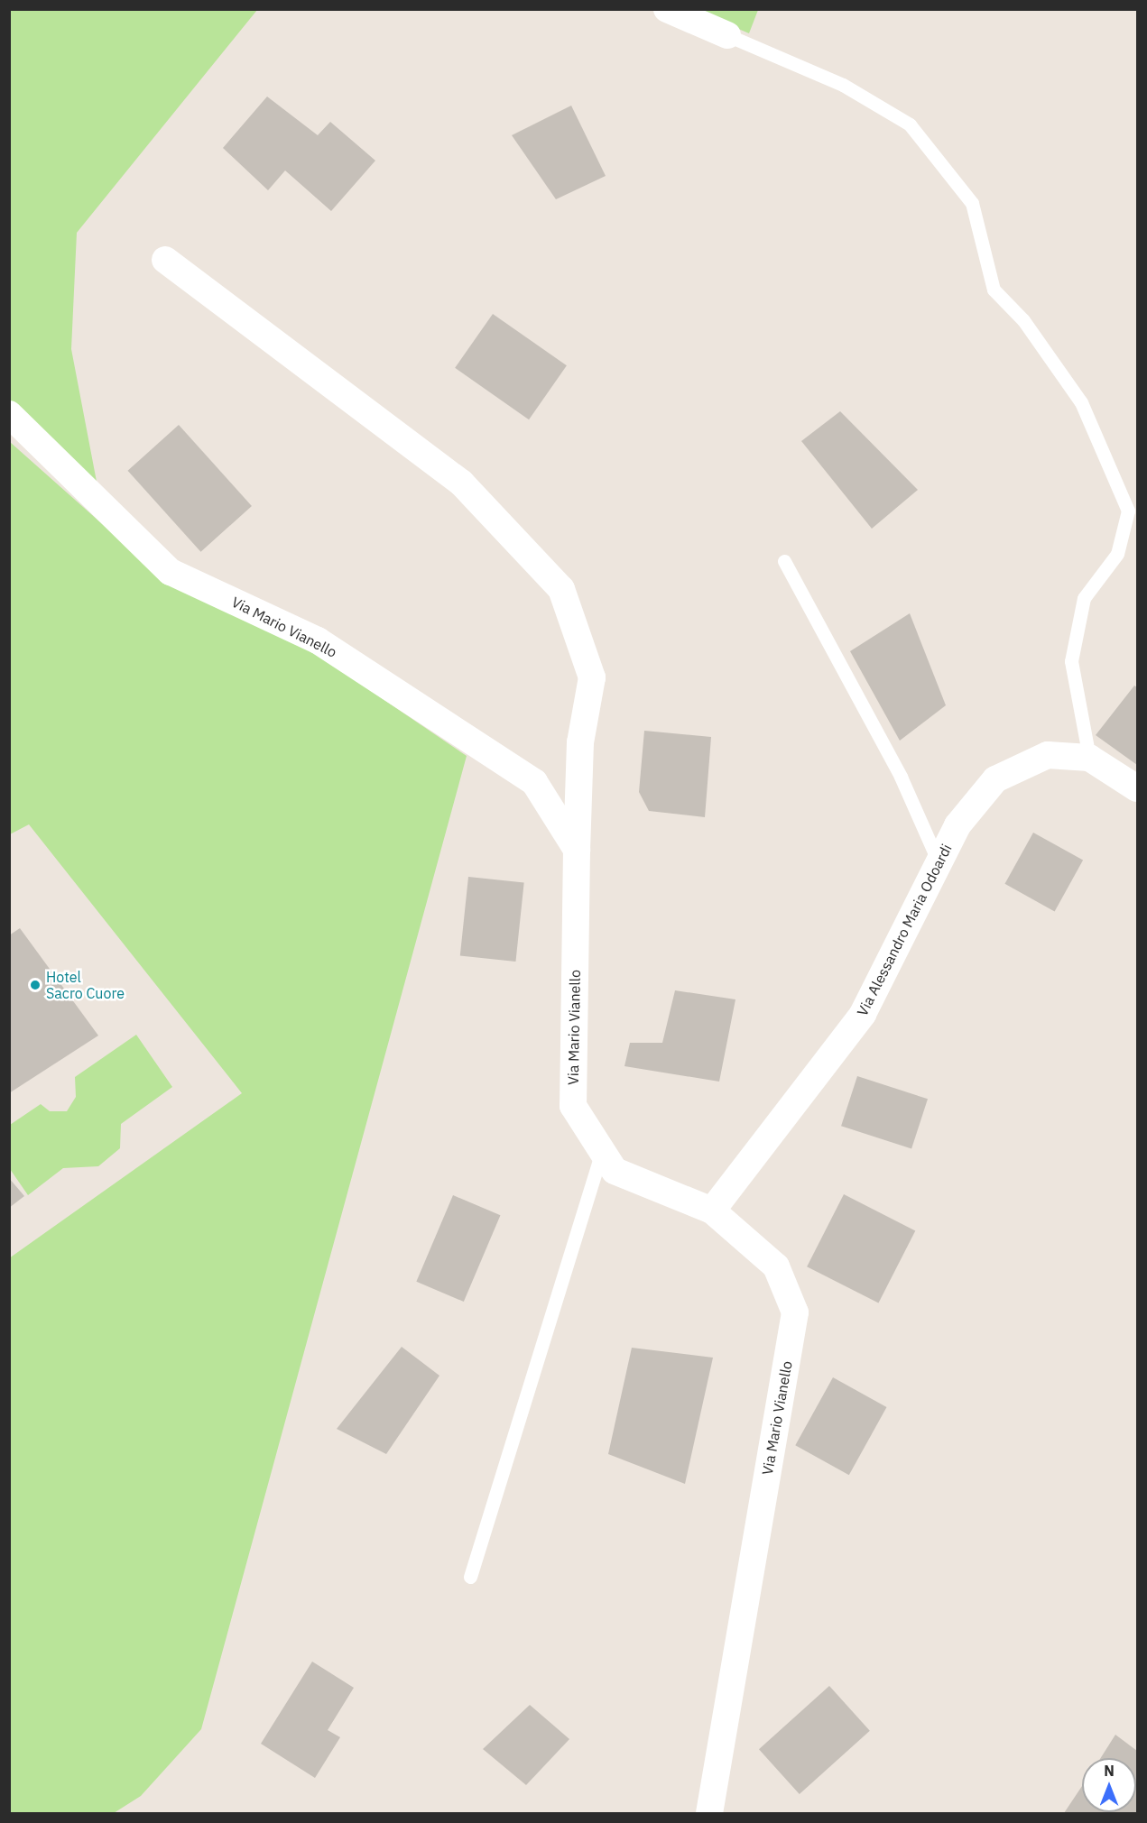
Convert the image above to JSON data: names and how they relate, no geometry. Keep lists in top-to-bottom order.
{
  "streets": {
    "street": ["Via Mario Vianello", "Via Alessandro Maria Odoardi"]
  },
  "crossings": [
    ["Via Mario Vianello", "Via Alessandro Maria Odoardi"]
  ],
  "places": ["Hotel Sacro Cuore"],
  "north": "top"
}
